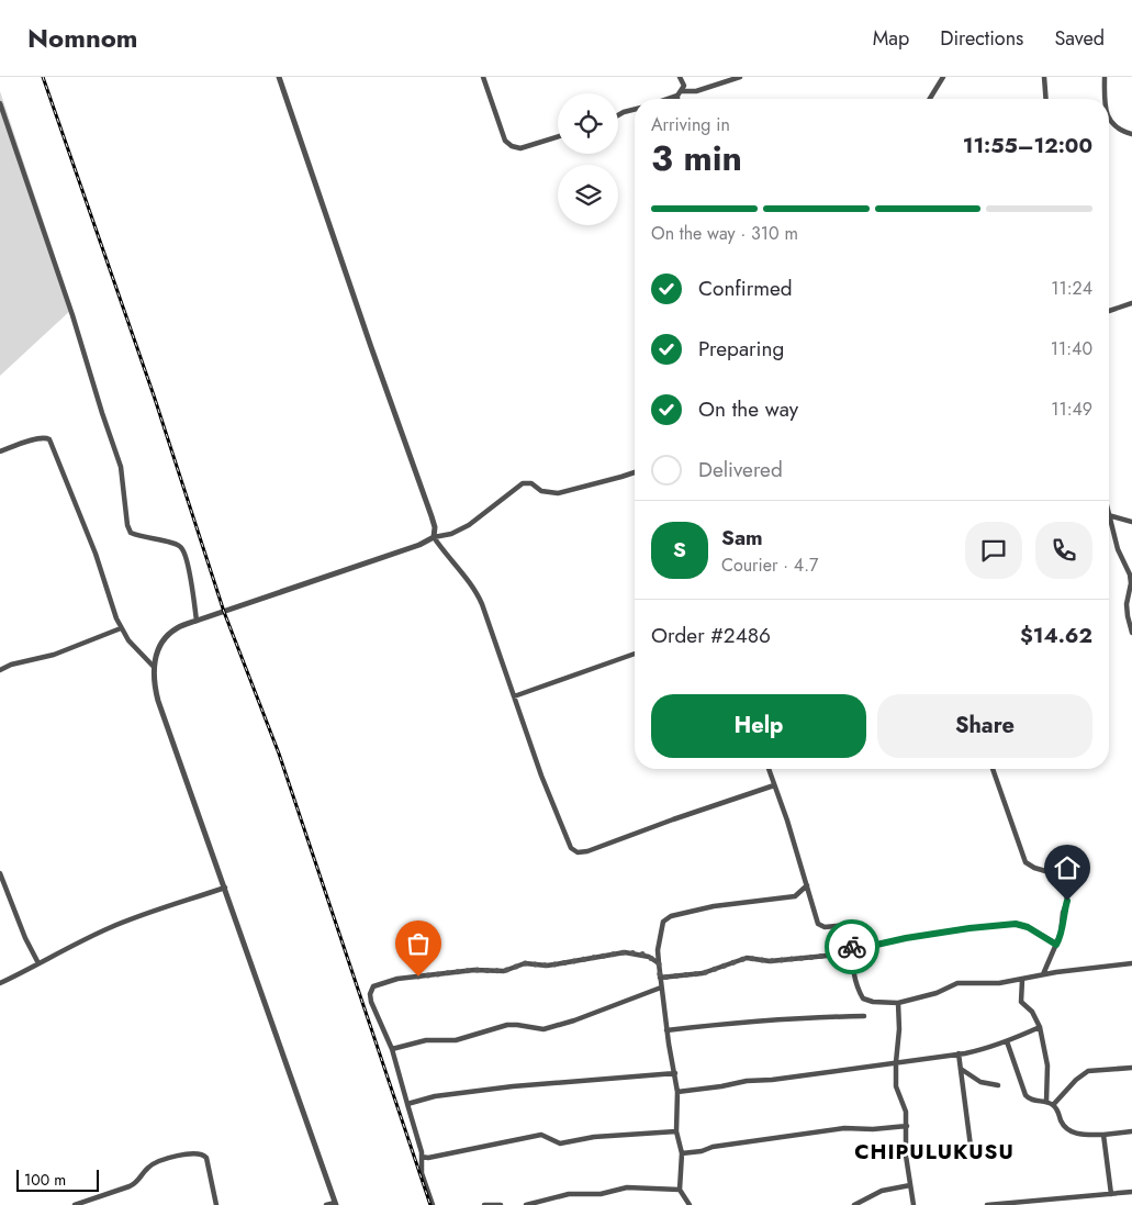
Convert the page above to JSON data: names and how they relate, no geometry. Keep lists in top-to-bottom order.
{
  "districts": ["CHIPULUKUSU"],
  "scale_bar": "100 m",
  "page": {
    "header": "Nomnom",
    "nav": ["Map", "Directions", "Saved"],
    "heading": ["3 min", "Arriving in", "11:55–12:00"],
    "panel": [
      "Sam",
      "Courier · 4.7",
      "Order #2486",
      "$14.62"
    ],
    "bar": "On the way · 310 m",
    "list": [
      ["Confirmed", "11:24"],
      ["Preparing", "11:40"],
      ["On the way", "11:49"],
      "Delivered"
    ],
    "round": "S",
    "buttons": ["Help", "Share"],
    "scale": "100 m"
  }
}
